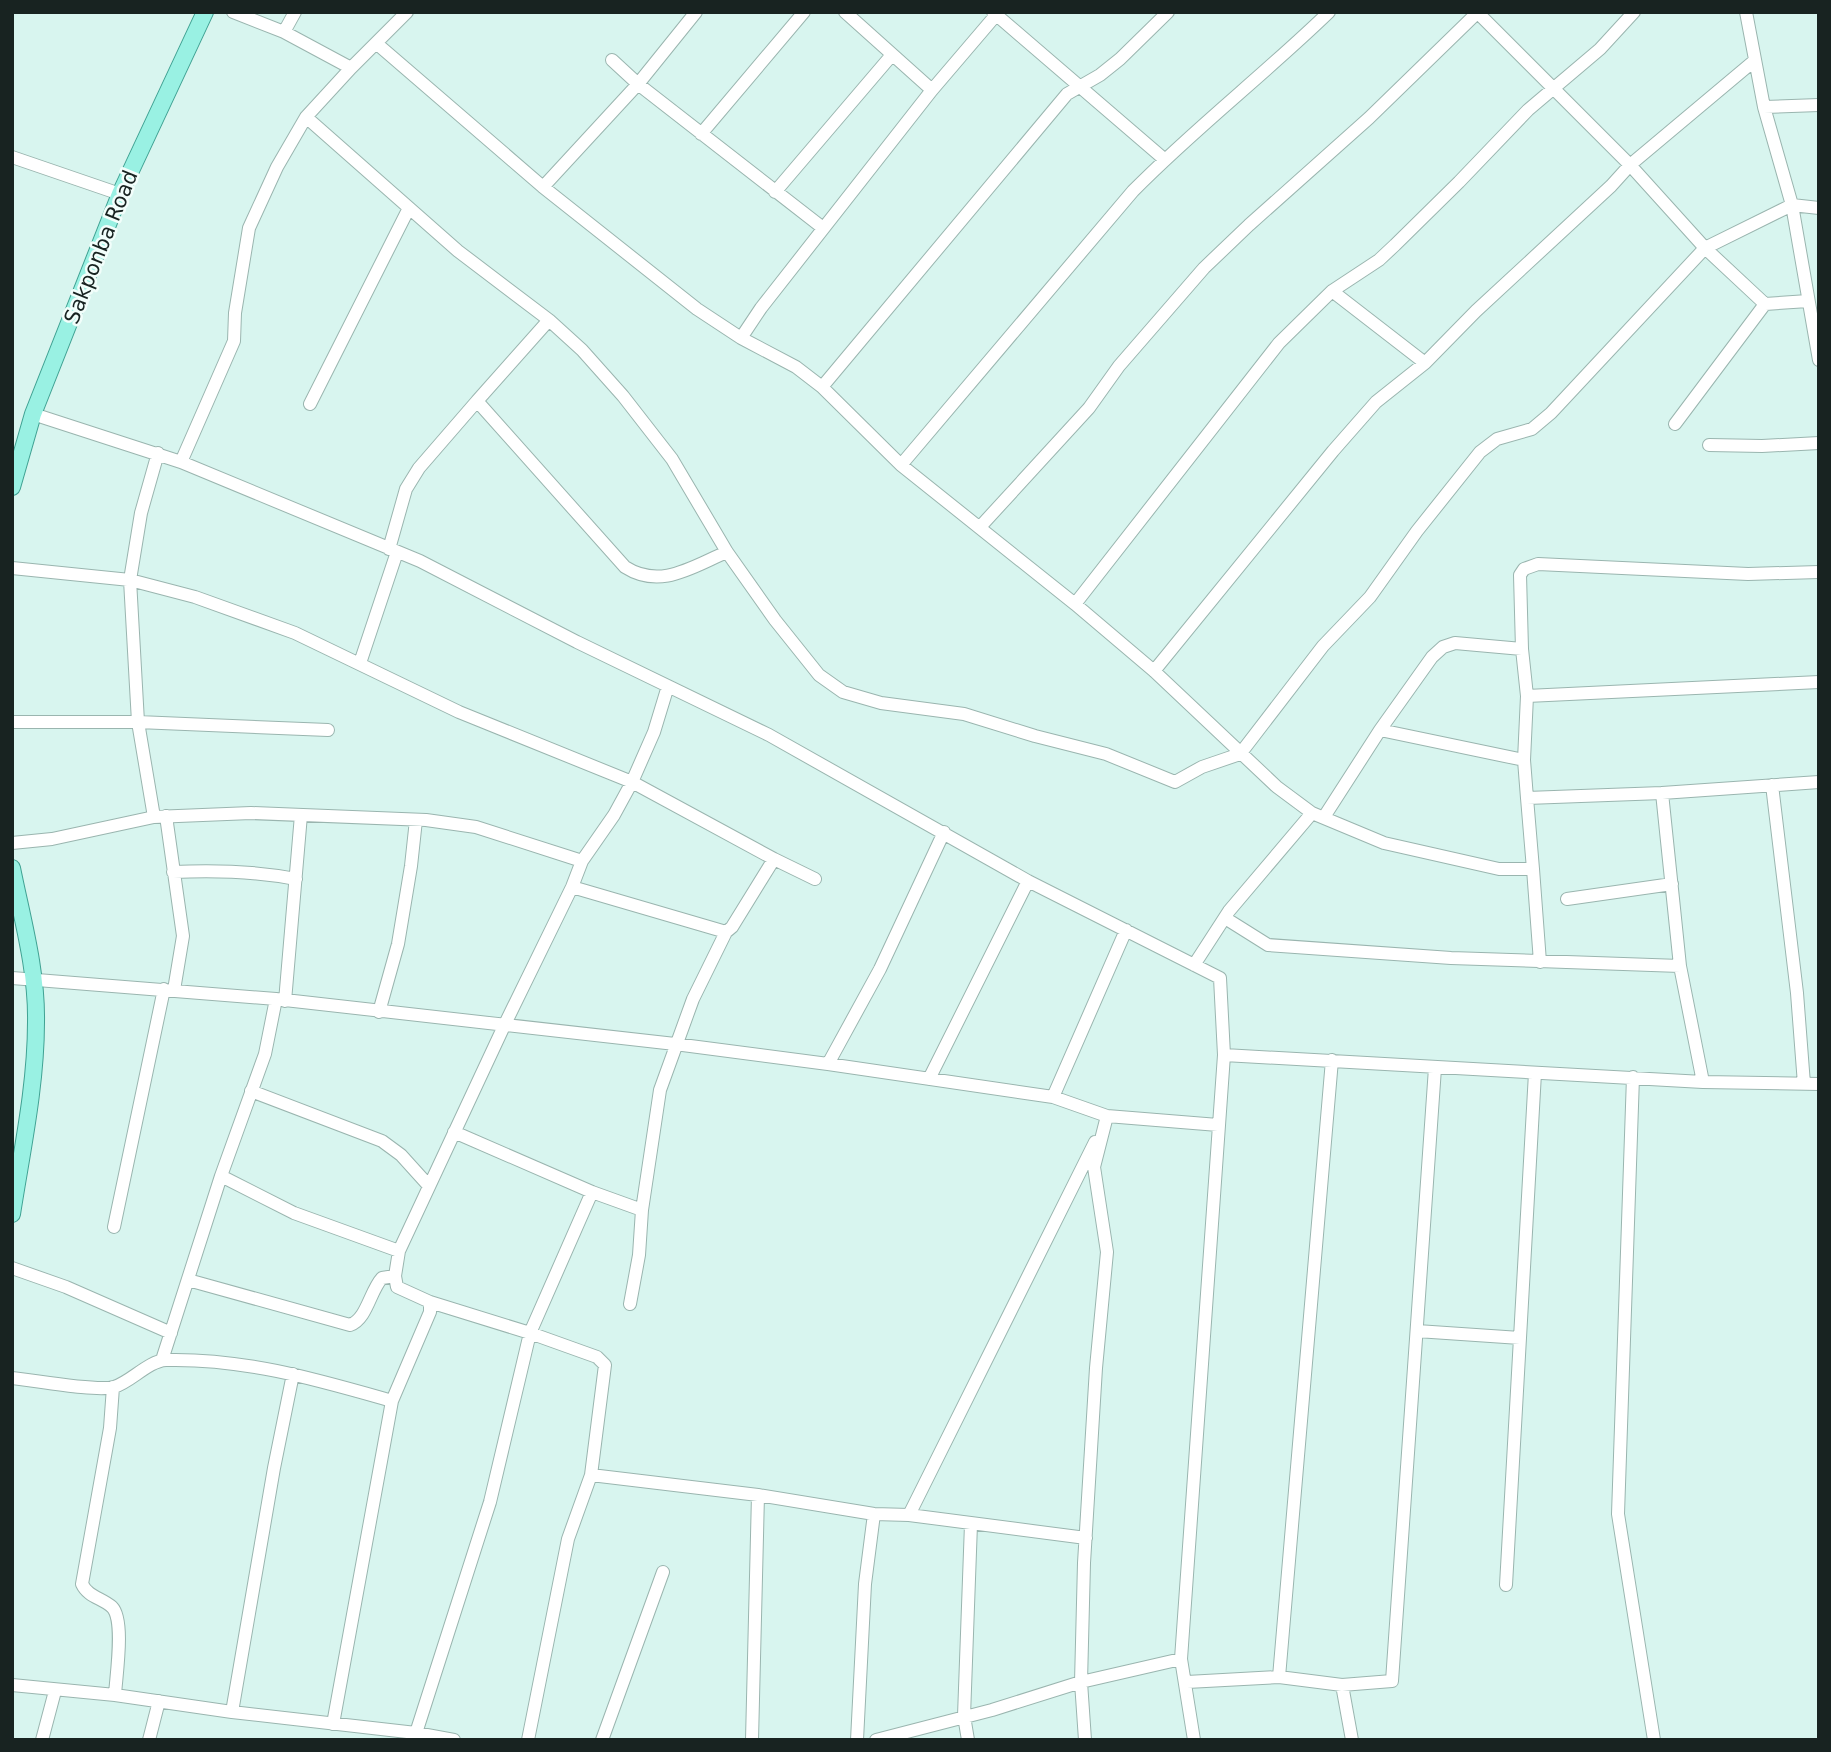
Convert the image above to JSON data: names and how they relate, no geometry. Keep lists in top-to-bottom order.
{
  "streets": {
    "main road": ["Sakponba Road"]
  }
}
